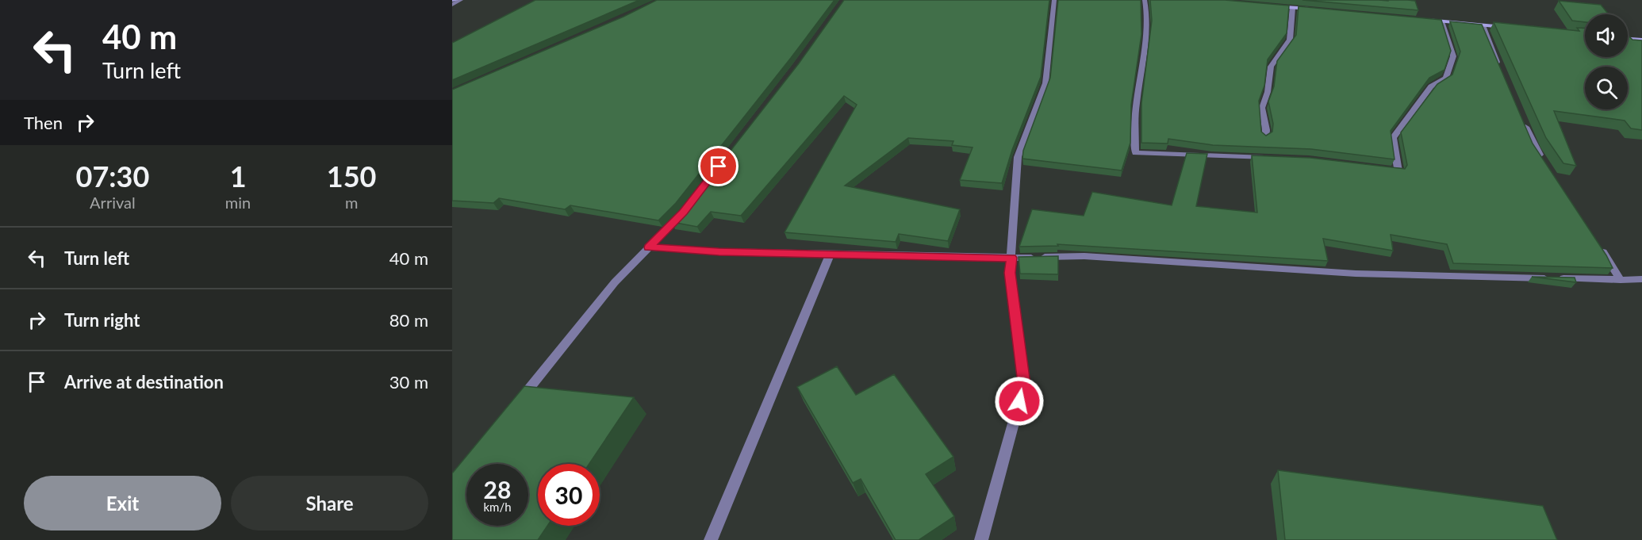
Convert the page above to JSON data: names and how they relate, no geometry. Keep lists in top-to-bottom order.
{
  "page": {
    "turn": ["40 m", "Turn left"],
    "then": "Then",
    "eta": [
      "07:30",
      "Arrival",
      "1",
      "min",
      "150",
      "m"
    ],
    "list": [
      {
        "name": "Turn left",
        "value": "40 m"
      },
      {
        "name": "Turn right",
        "value": "80 m"
      },
      {
        "name": "Arrive at destination",
        "value": "30 m"
      }
    ],
    "speed": "28 km/h",
    "limit": "30",
    "buttons": ["Exit", "Share"]
  }
}
